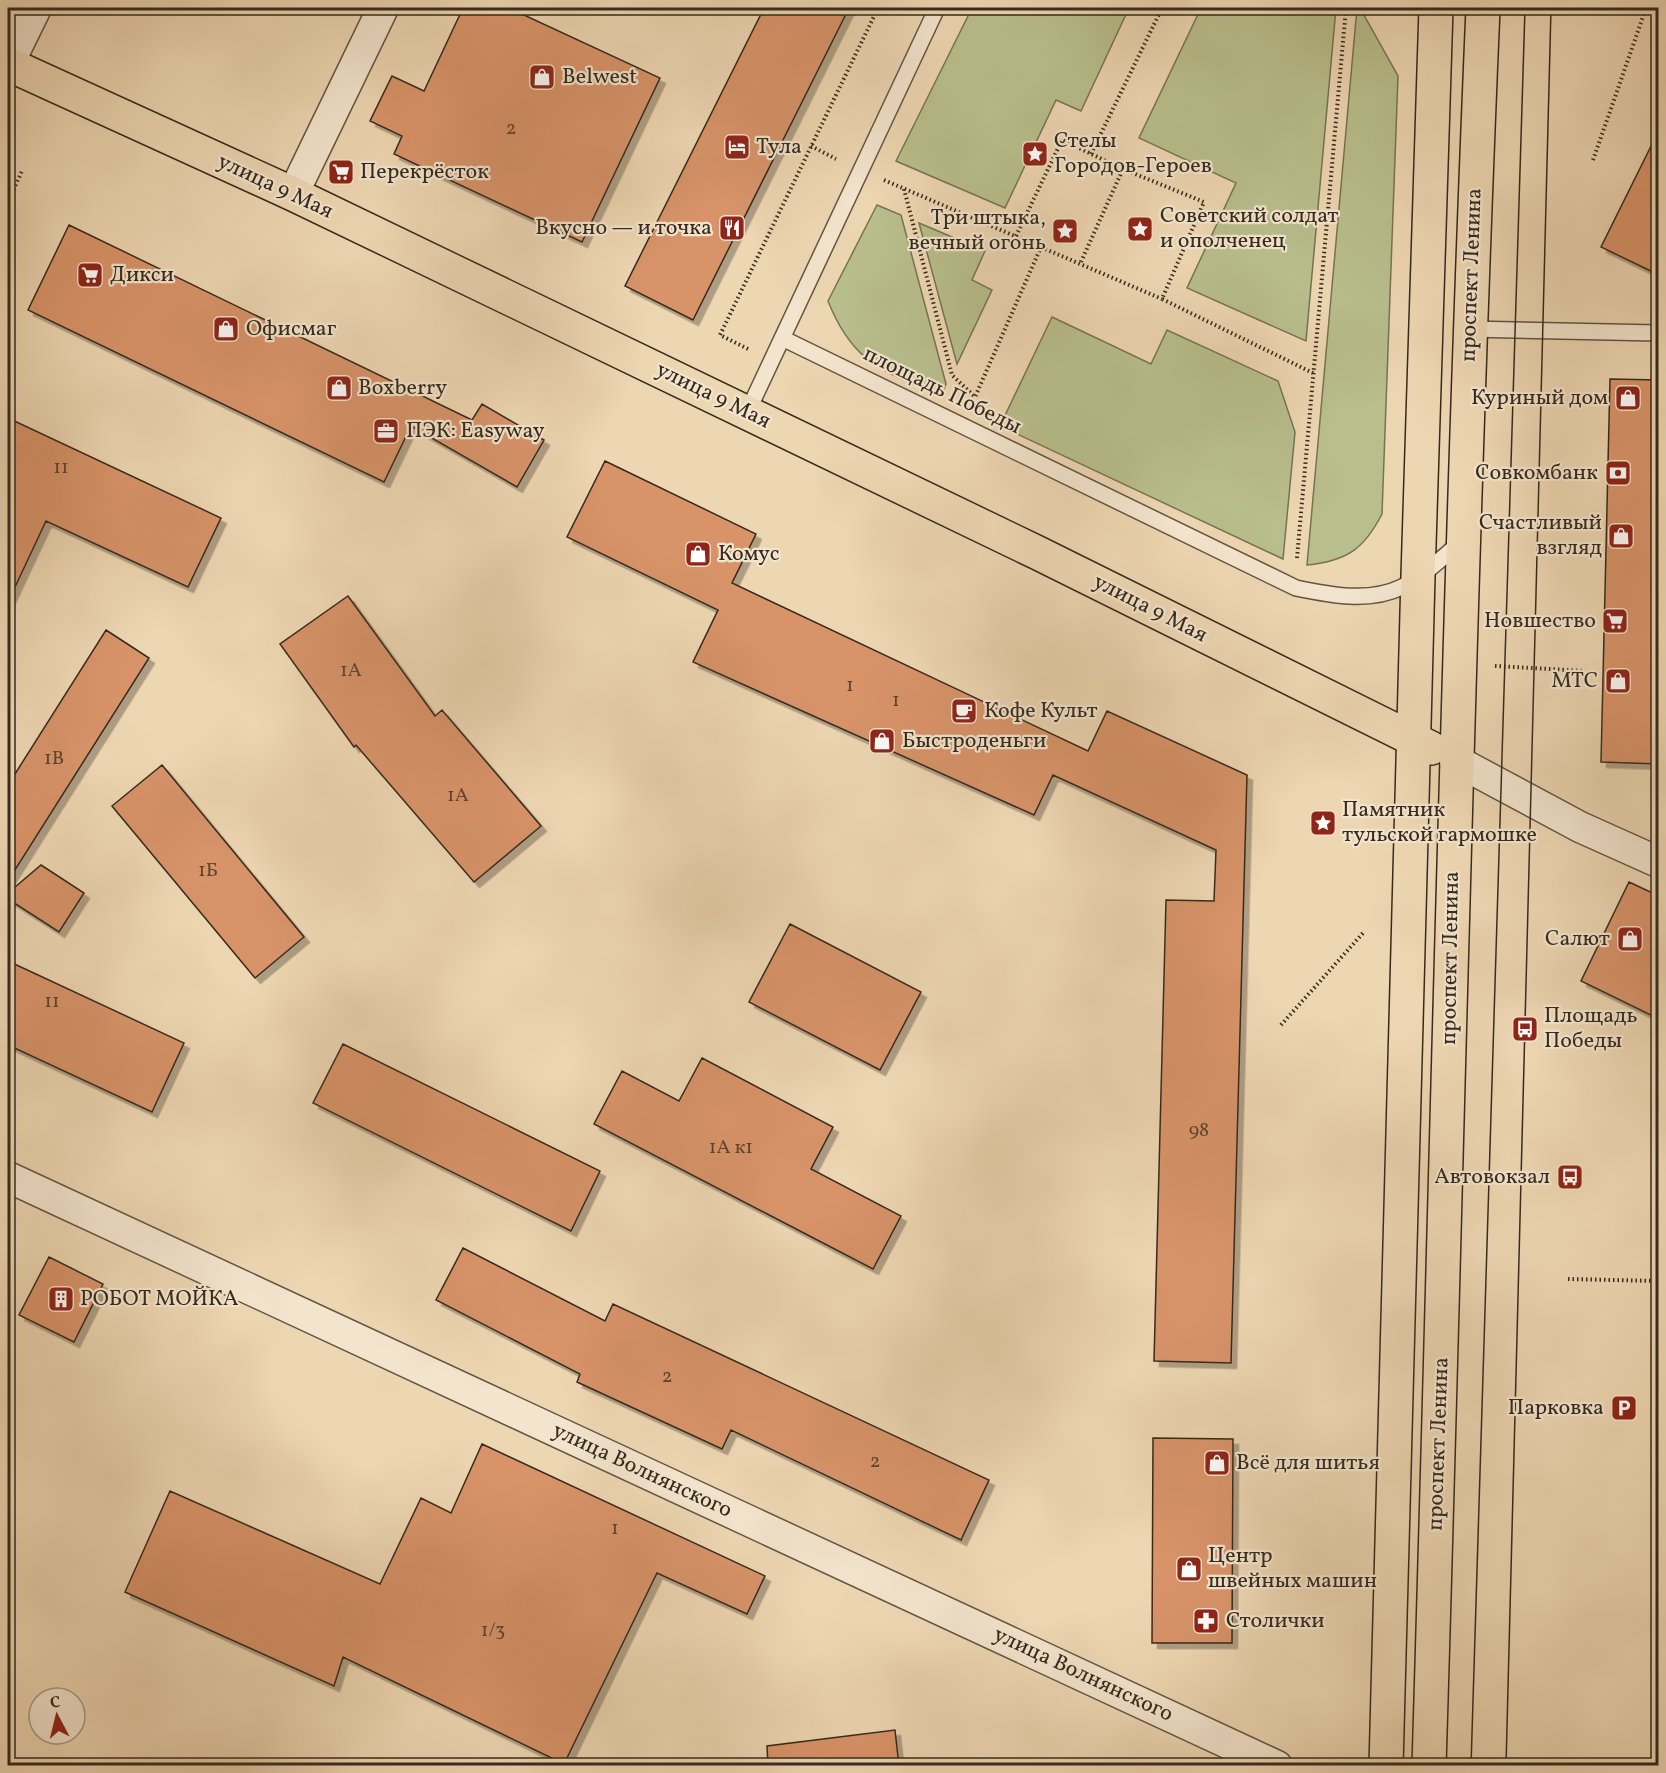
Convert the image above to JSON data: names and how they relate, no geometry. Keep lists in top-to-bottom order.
{
  "streets": {
    "main road": ["улица 9 Мая", "проспект Ленина"],
    "street": ["улица Волнянского"],
    "lane": ["площадь Победы"]
  },
  "crossings": [
    ["улица 9 Мая", "проспект Ленина"],
    ["проспект Ленина", "площадь Победы"]
  ],
  "places": {
    "shop": [
      "Belwest",
      "Офисмаг",
      "Boxberry",
      "Куриный дом",
      "Счастливый взгляд",
      "Комус",
      "МТС",
      "Быстроденьги",
      "Салют",
      "Всё для шитья",
      "Центр швейных машин"
    ],
    "hotel": ["Тула"],
    "place": [
      "Стелы Городов-Героев",
      "Советский солдат и ополченец",
      "Три штыка, вечный огонь",
      "Памятник тульской гармошке"
    ],
    "supermarket": ["Перекрёсток", "Дикси", "Новшество"],
    "restaurant": ["Вкусно — и точка"],
    "office": ["ПЭК: Easyway"],
    "bank": ["Совкомбанк"],
    "cafe": ["Кофе Культ"],
    "bus stop": ["Площадь Победы", "Автовокзал"],
    "building": ["РОБОТ МОЙКА"],
    "parking": ["Парковка"],
    "pharmacy": ["Столички"]
  },
  "house_numbers": [
    "2",
    "11",
    "1А",
    "1",
    "1",
    "1В",
    "1А",
    "1Б",
    "11",
    "98",
    "1А к1",
    "2",
    "2",
    "1",
    "1/3"
  ],
  "north": "top"
}
